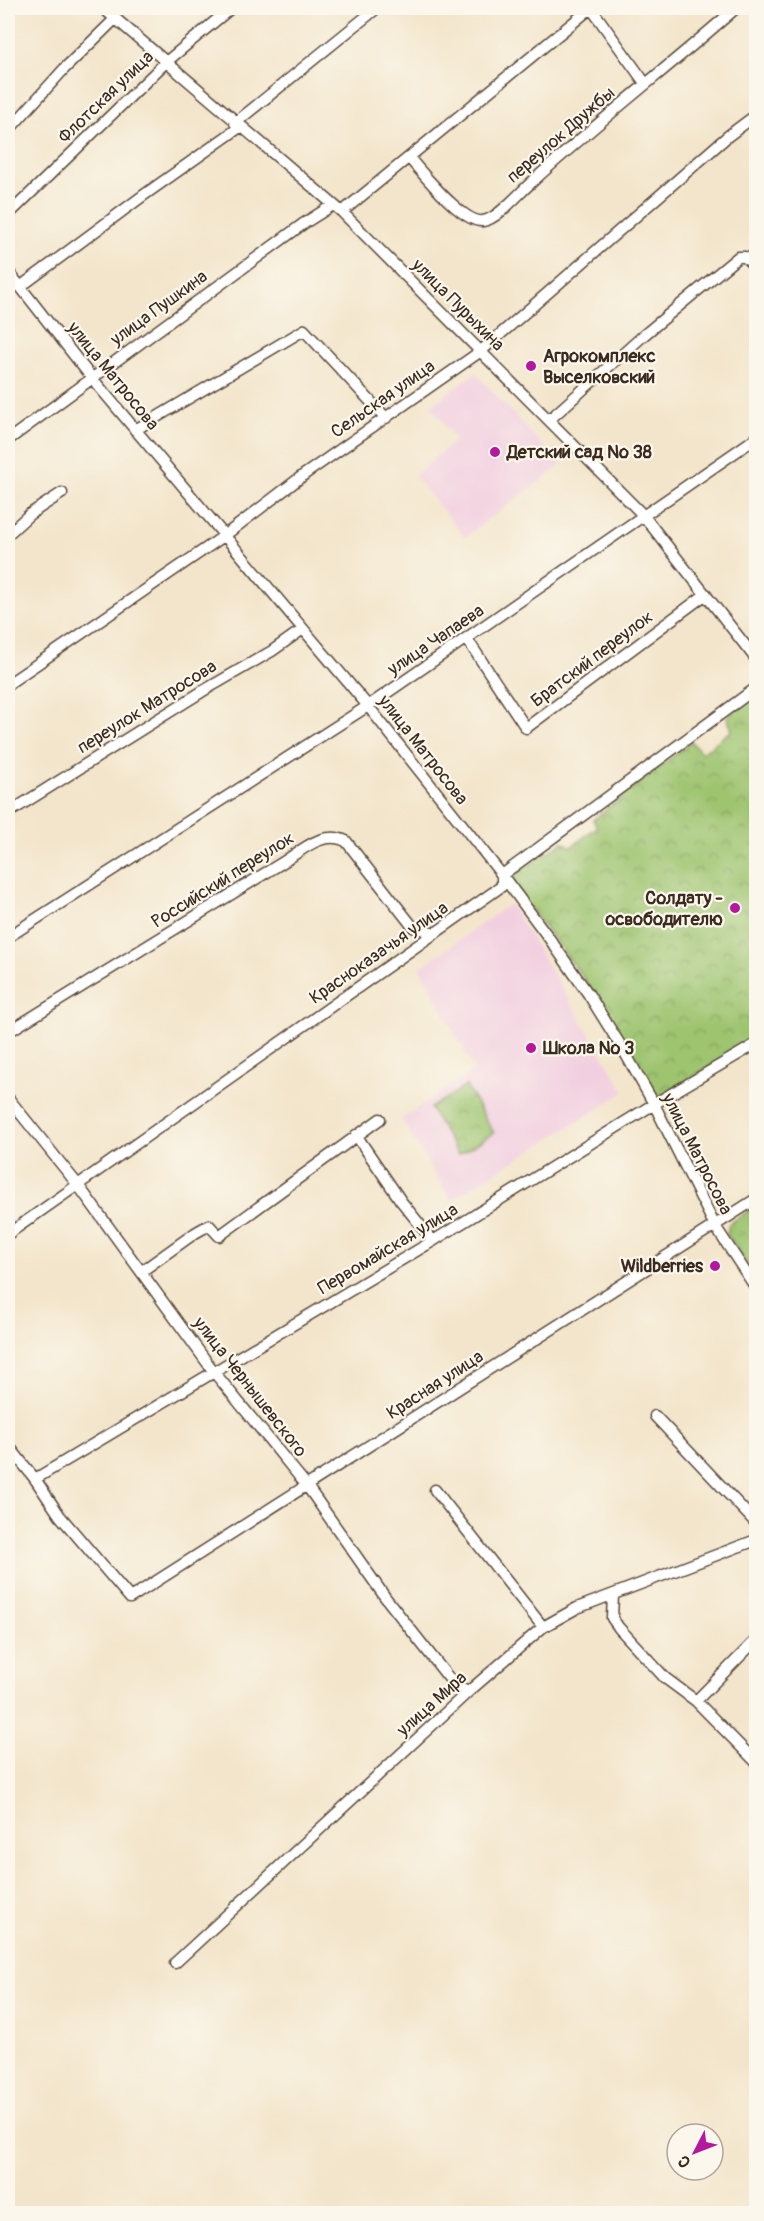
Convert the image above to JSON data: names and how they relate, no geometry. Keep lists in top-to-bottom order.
{
  "streets": {
    "street": [
      "Флотская улица",
      "переулок Дружбы",
      "улица Пурыхина",
      "улица Пушкина",
      "улица Матросова",
      "Сельская улица",
      "улица Чапаева",
      "Братский переулок",
      "переулок Матросова",
      "Российский переулок",
      "Красноказачья улица",
      "Первомайская улица",
      "Красная улица",
      "улица Чернышевского",
      "улица Мира"
    ]
  },
  "crossings": [
    ["Флотская улица", "улица Пурыхина"],
    ["улица Пурыхина", "улица Пушкина"],
    ["улица Пурыхина", "Сельская улица"],
    ["улица Пурыхина", "улица Чапаева"],
    ["улица Пурыхина", "Братский переулок"],
    ["улица Пушкина", "улица Матросова"],
    ["улица Матросова", "Сельская улица"],
    ["улица Матросова", "улица Чапаева"],
    ["улица Матросова", "переулок Матросова"],
    ["улица Матросова", "Красноказачья улица"],
    ["улица Матросова", "Первомайская улица"],
    ["улица Матросова", "Красная улица"],
    ["улица Чапаева", "Братский переулок"],
    ["Российский переулок", "Красноказачья улица"],
    ["Красноказачья улица", "улица Чернышевского"],
    ["Первомайская улица", "Красная улица"],
    ["Первомайская улица", "улица Чернышевского"],
    ["Красная улица", "улица Чернышевского"],
    ["улица Чернышевского", "улица Мира"]
  ],
  "places": [
    "Агрокомплекс Выселковский",
    "Детский сад № 38",
    "Солдату - освободителю",
    "Школа № 3",
    "Wildberries"
  ],
  "north": "bottom left"
}
